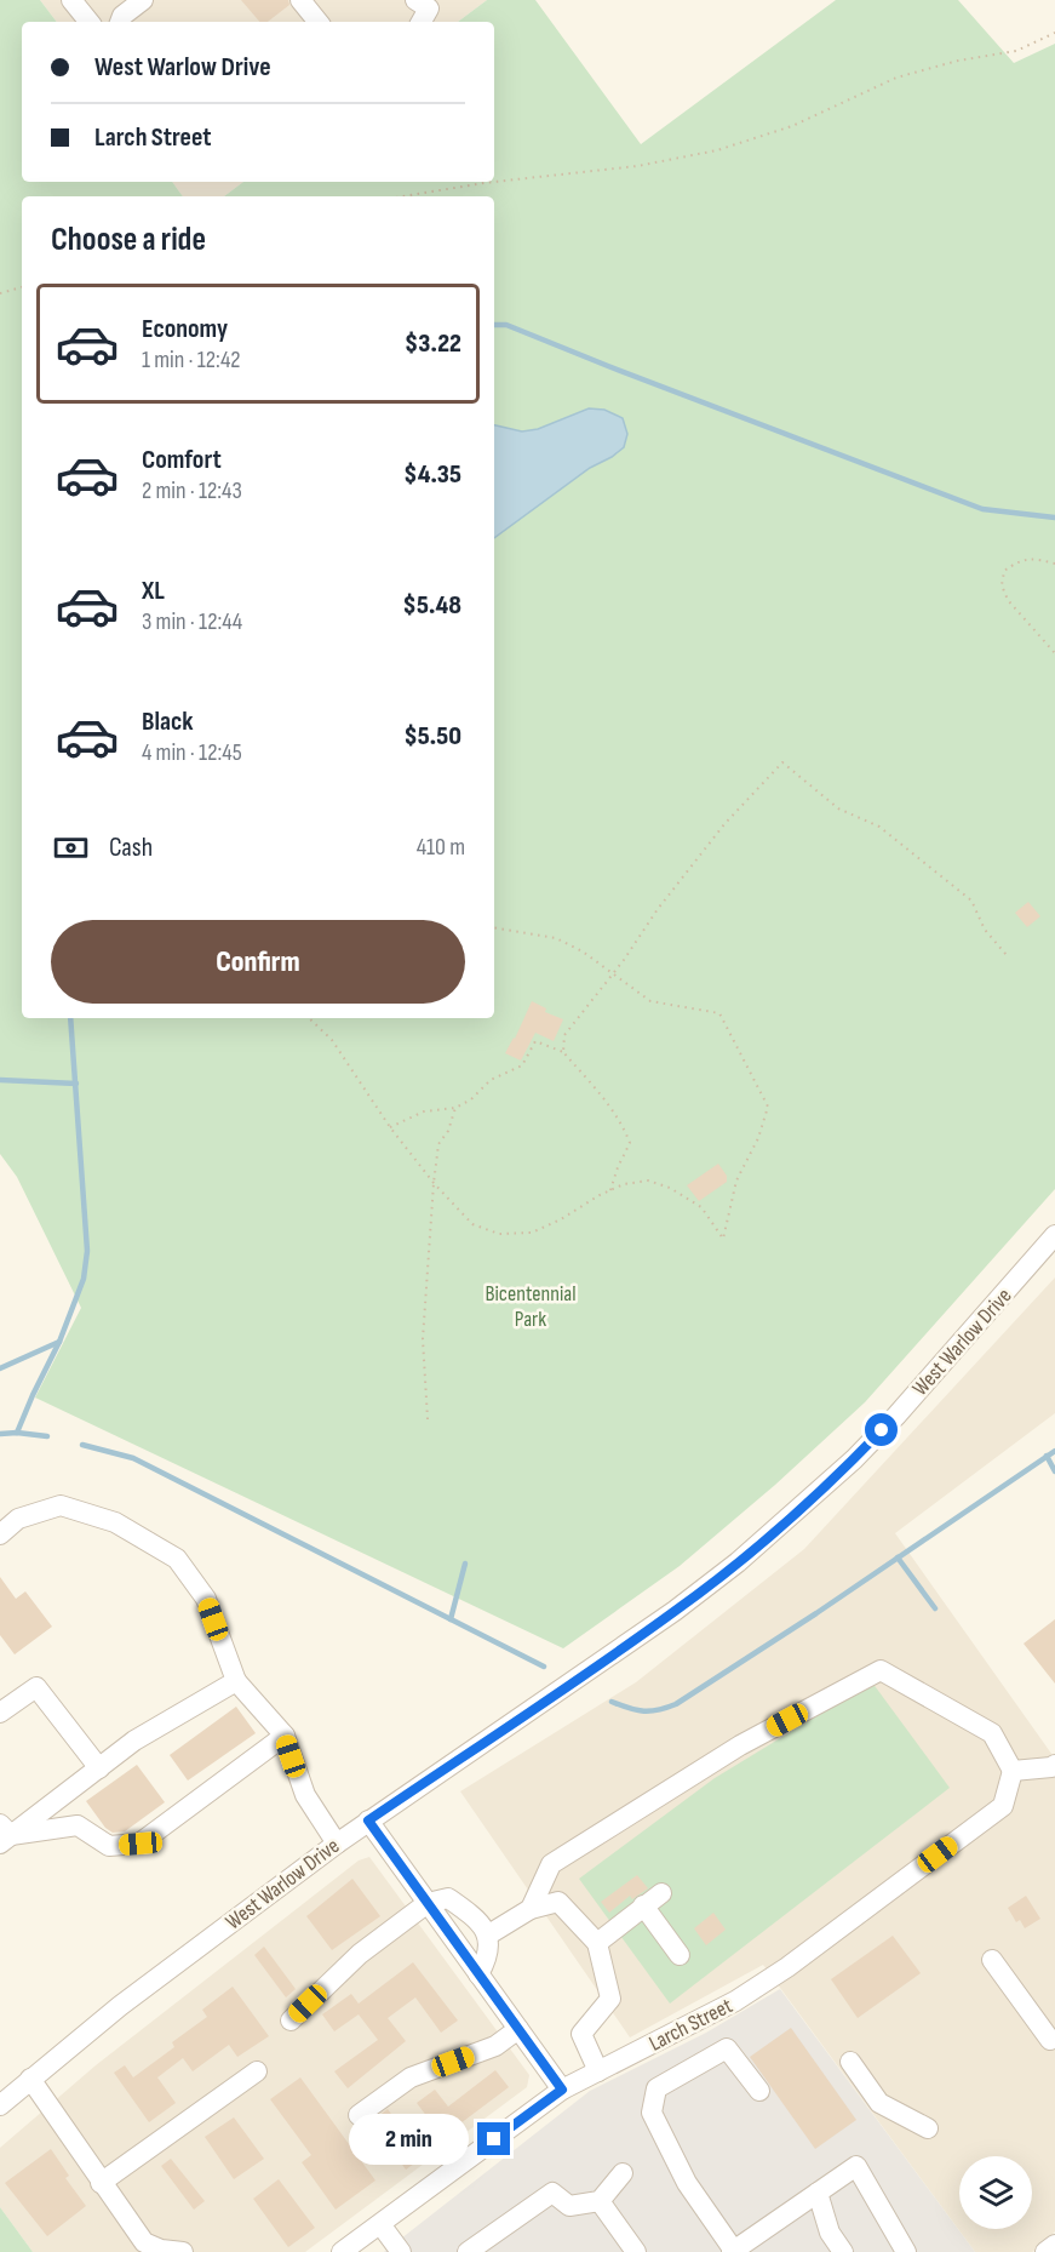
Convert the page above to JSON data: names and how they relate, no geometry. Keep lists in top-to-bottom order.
{
  "streets": {
    "street": ["West Warlow Drive", "Larch Street"]
  },
  "parks": ["Bicentennial Park"],
  "page": {
    "banner": ["West Warlow Drive", "Larch Street"],
    "heading": "Choose a ride",
    "list": [
      {
        "name": "Economy",
        "note": "1 min · 12:42",
        "value": "$3.22"
      },
      {
        "name": "Comfort",
        "note": "2 min · 12:43",
        "value": "$4.35"
      },
      {
        "name": "XL",
        "note": "3 min · 12:44",
        "value": "$5.48"
      },
      {
        "name": "Black",
        "note": "4 min · 12:45",
        "value": "$5.50"
      }
    ],
    "pay": ["Cash", "410 m"],
    "buttons": "Confirm",
    "bubble": "2 min"
  }
}
